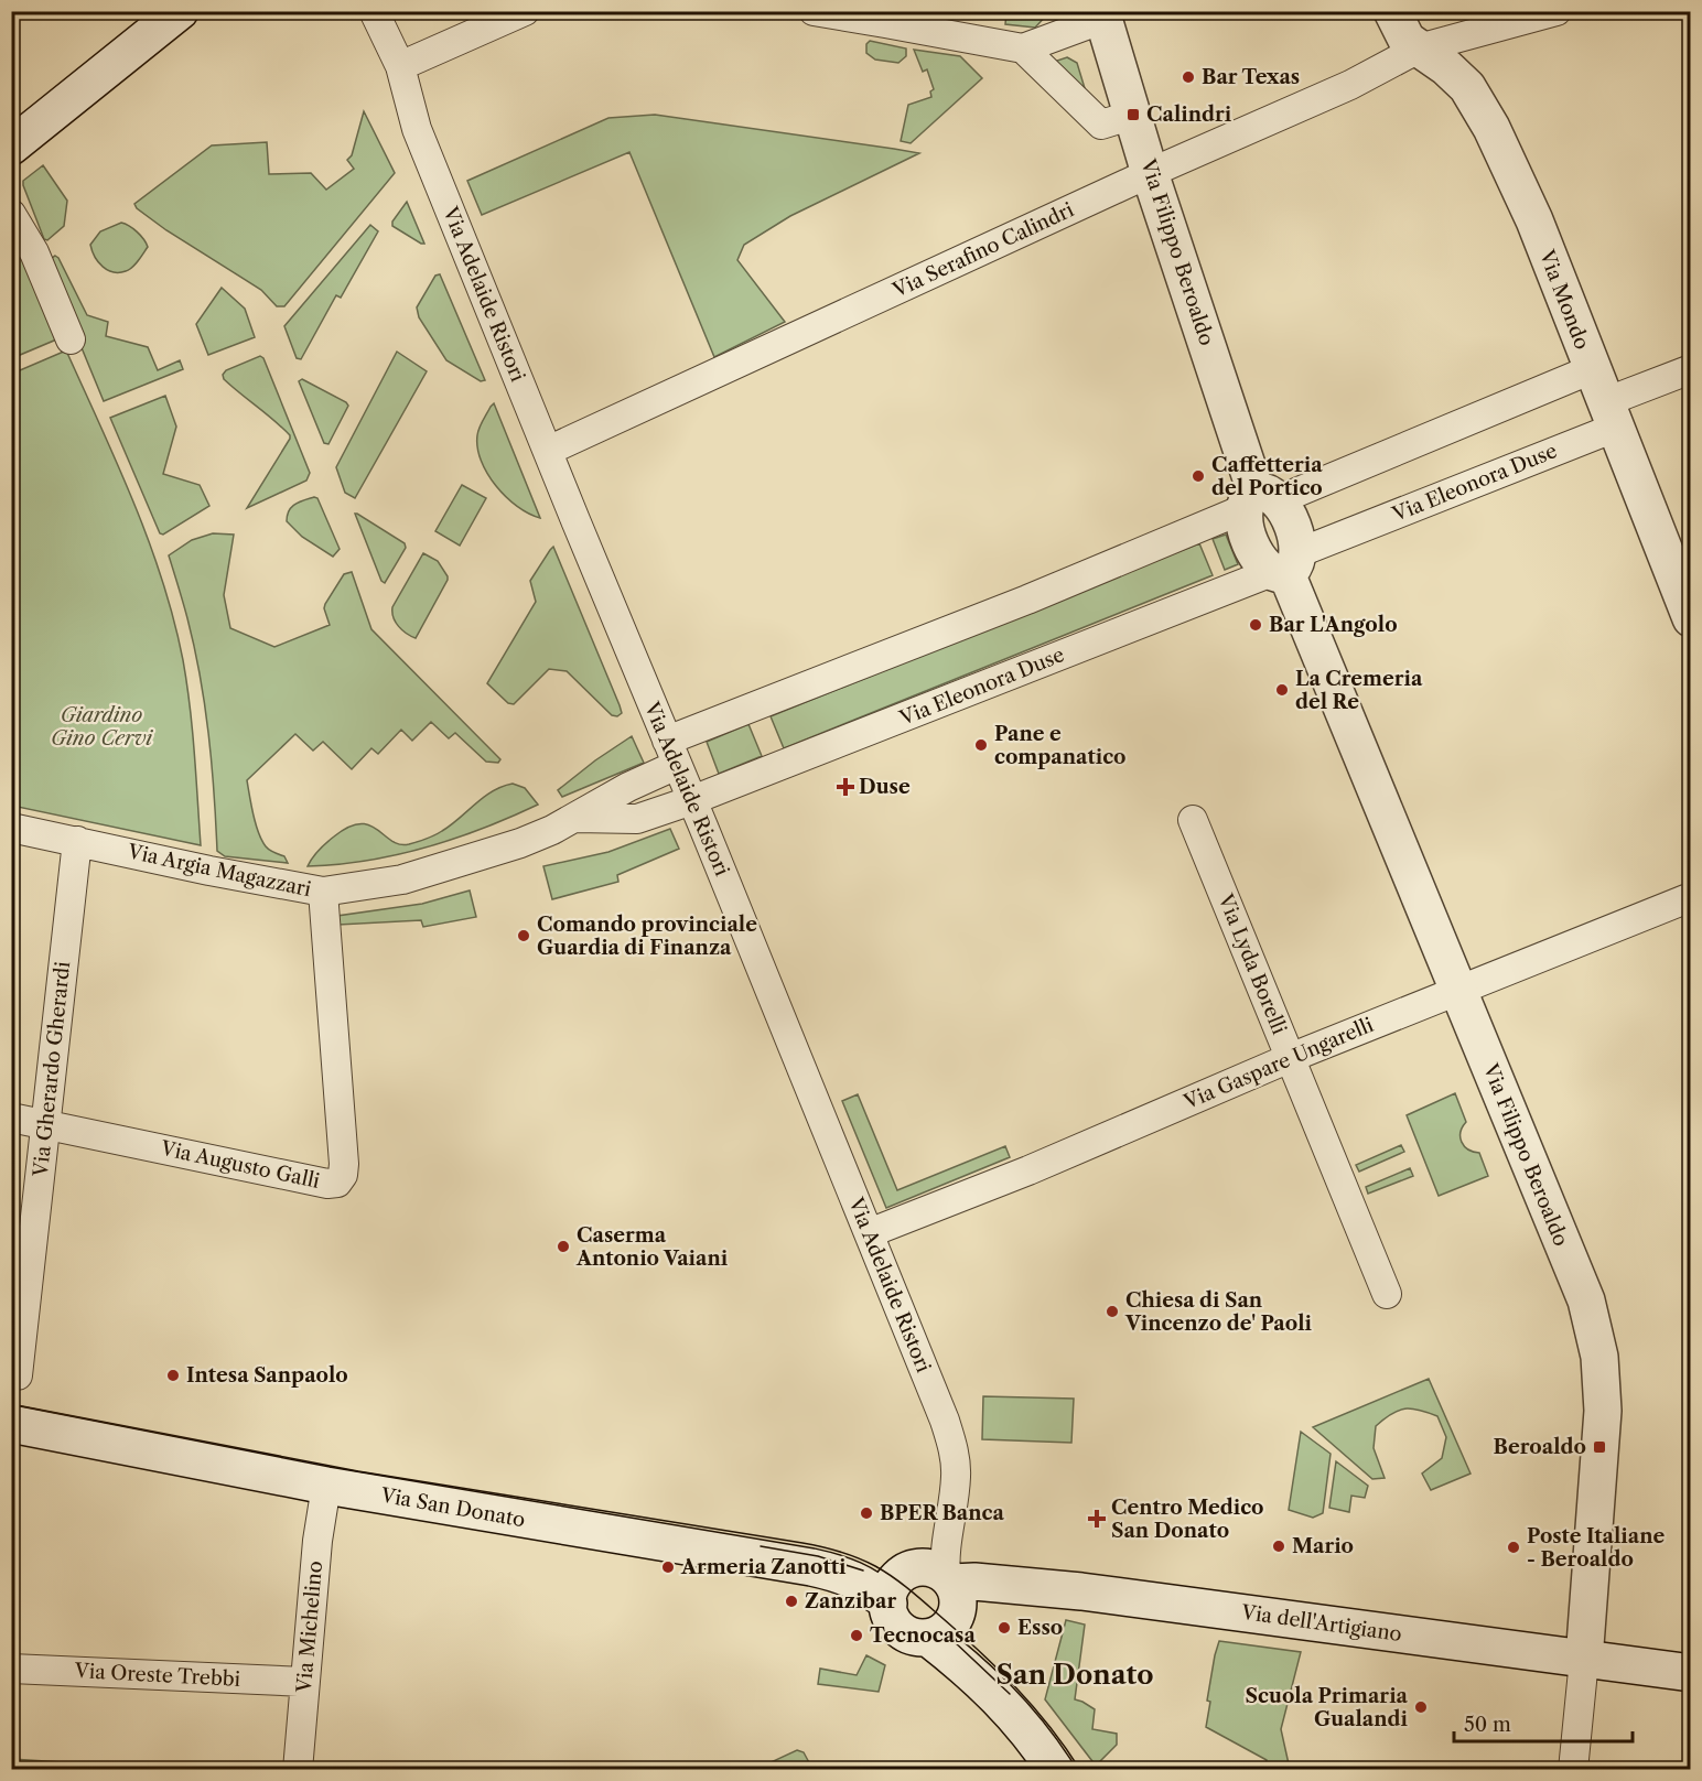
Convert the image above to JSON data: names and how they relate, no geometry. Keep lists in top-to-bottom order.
{
  "streets": {
    "street": [
      "Via Serafino Calindri",
      "Via Filippo Beroaldo",
      "Via Adelaide Ristori",
      "Via Mondo",
      "Via Eleonora Duse",
      "Via Argia Magazzari",
      "Via Lyda Borelli",
      "Via Gaspare Ungarelli",
      "Via Gherardo Gherardi",
      "Via Augusto Galli",
      "Via San Donato",
      "Via dell'Artigiano",
      "Via Michelino",
      "Via Oreste Trebbi"
    ]
  },
  "crossings": [
    ["Via Serafino Calindri", "Via Filippo Beroaldo"],
    ["Via Serafino Calindri", "Via Adelaide Ristori"],
    ["Via Serafino Calindri", "Via Mondo"],
    ["Via Filippo Beroaldo", "Via Eleonora Duse"],
    ["Via Filippo Beroaldo", "Via Gaspare Ungarelli"],
    ["Via Filippo Beroaldo", "Via dell'Artigiano"],
    ["Via Adelaide Ristori", "Via Eleonora Duse"],
    ["Via Adelaide Ristori", "Via Argia Magazzari"],
    ["Via Adelaide Ristori", "Via Gaspare Ungarelli"],
    ["Via Adelaide Ristori", "Via San Donato"],
    ["Via Adelaide Ristori", "Via dell'Artigiano"],
    ["Via Mondo", "Via Eleonora Duse"],
    ["Via Eleonora Duse", "Via Argia Magazzari"],
    ["Via Argia Magazzari", "Via Gherardo Gherardi"],
    ["Via Argia Magazzari", "Via Augusto Galli"],
    ["Via Lyda Borelli", "Via Gaspare Ungarelli"],
    ["Via Gherardo Gherardi", "Via Augusto Galli"],
    ["Via San Donato", "Via dell'Artigiano"],
    ["Via San Donato", "Via Michelino"],
    ["Via Michelino", "Via Oreste Trebbi"]
  ],
  "districts": ["San Donato"],
  "parks": ["Giardino Gino Cervi"],
  "places": {
    "other": [
      "Bar Texas",
      "Caffetteria del Portico",
      "Bar L'Angolo",
      "La Cremeria del Re",
      "Pane e companatico",
      "Comando provinciale Guardia di Finanza",
      "Caserma Antonio Vaiani",
      "Chiesa di San Vincenzo de' Paoli",
      "Intesa Sanpaolo",
      "BPER Banca",
      "Mario",
      "Poste Italiane - Beroaldo",
      "Armeria Zanotti",
      "Zanzibar",
      "Esso",
      "Tecnocasa",
      "Scuola Primaria Gualandi"
    ],
    "transit": ["Calindri", "Beroaldo"],
    "health": ["Duse", "Centro Medico San Donato"]
  },
  "scale_bar": "50 m"
}
